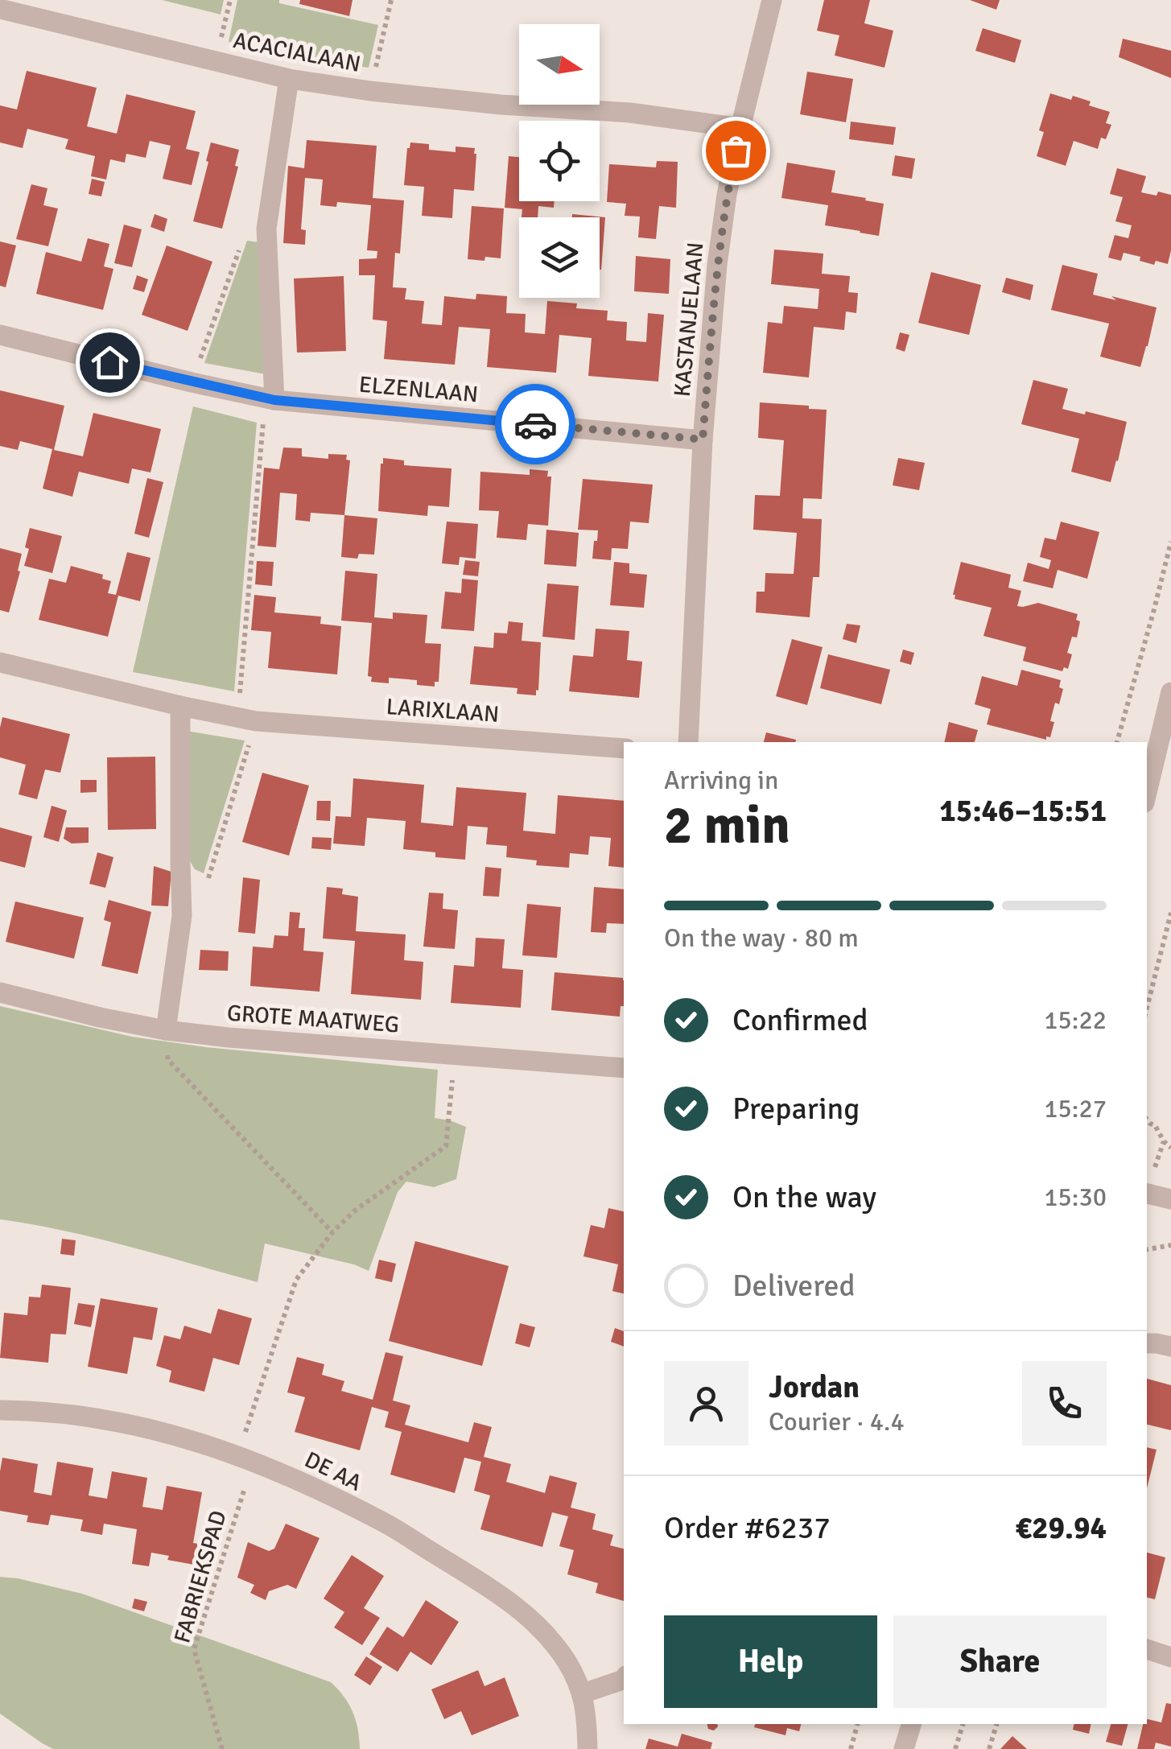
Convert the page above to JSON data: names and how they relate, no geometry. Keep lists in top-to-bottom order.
{
  "streets": {
    "street": [
      "ACACIALAAN",
      "KASTANJELAAN",
      "ELZENLAAN",
      "LARIXLAAN",
      "GROTE MAATWEG",
      "DE AA"
    ],
    "path": ["FABRIEKSPAD"]
  },
  "crossings": [
    ["ACACIALAAN", "KASTANJELAAN"],
    ["KASTANJELAAN", "ELZENLAAN"],
    ["GROTE MAATWEG", "FABRIEKSPAD"],
    ["DE AA", "FABRIEKSPAD"]
  ],
  "north": "right",
  "page": {
    "heading": ["2 min", "Arriving in", "15:46–15:51"],
    "panel": [
      "Jordan",
      "Courier · 4.4",
      "Order #6237",
      "€29.94"
    ],
    "bar": "On the way · 80 m",
    "list": [
      ["Confirmed", "15:22"],
      ["Preparing", "15:27"],
      ["On the way", "15:30"],
      "Delivered"
    ],
    "buttons": ["Help", "Share"]
  }
}
